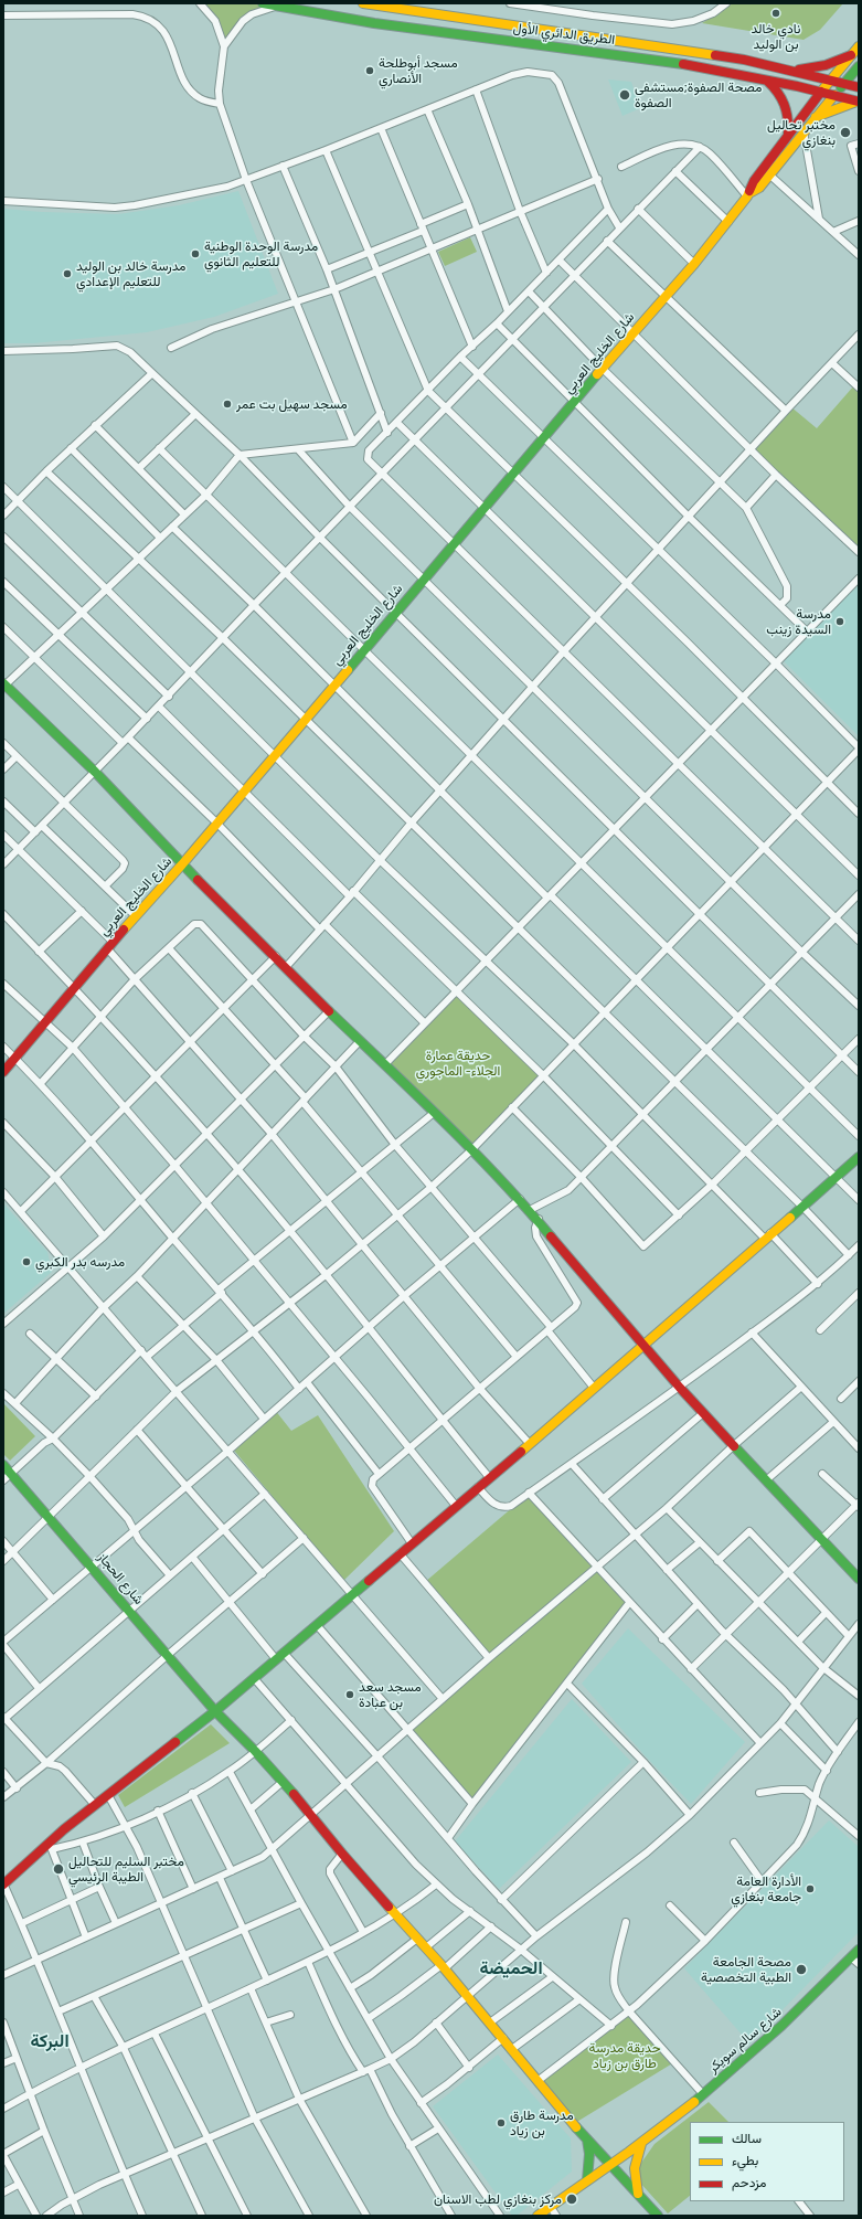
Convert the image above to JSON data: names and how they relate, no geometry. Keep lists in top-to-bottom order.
{
  "streets": {
    "main road": [
      "الطريق الدائري الأول",
      "شارع الخليج العربي",
      "شارع الحجاز",
      "شارع سالم سويكر"
    ]
  },
  "crossings": [
    ["الطريق الدائري الأول", "شارع الخليج العربي"],
    ["شارع الحجاز", "شارع سالم سويكر"]
  ],
  "districts": ["الحميضة", "البركة"],
  "parks": ["حديقة عمارة الجلاء- الماجوري", "حديقة مدرسة طارق بن زياد"],
  "places": [
    "نادي خالد بن الوليد",
    "مسجد أبوطلحة الأنصاري",
    "مصحة الصفوة;مستشفى الصفوة",
    "مختبر تحاليل بنغازي",
    "مدرسة الوحدة الوطنية للتعليم الثانوي",
    "مدرسة خالد بن الوليد للتعليم الإعدادي",
    "مسجد سهيل بت عمر",
    "مدرسة السيدة زينب",
    "مدرسه بدر الكبري",
    "مسجد سعد بن عبادة",
    "مختبر السليم للتحاليل الطيبة الرئيسي",
    "الأدارة العامة جامعة بنغازي",
    "مصحة الجامعة الطبية التخصصية",
    "مدرسة طارق بن زياد",
    "مركز بنغازي لطب الاسنان"
  ],
  "legend": ["سالك", "بطيء", "مزدحم"]
}
